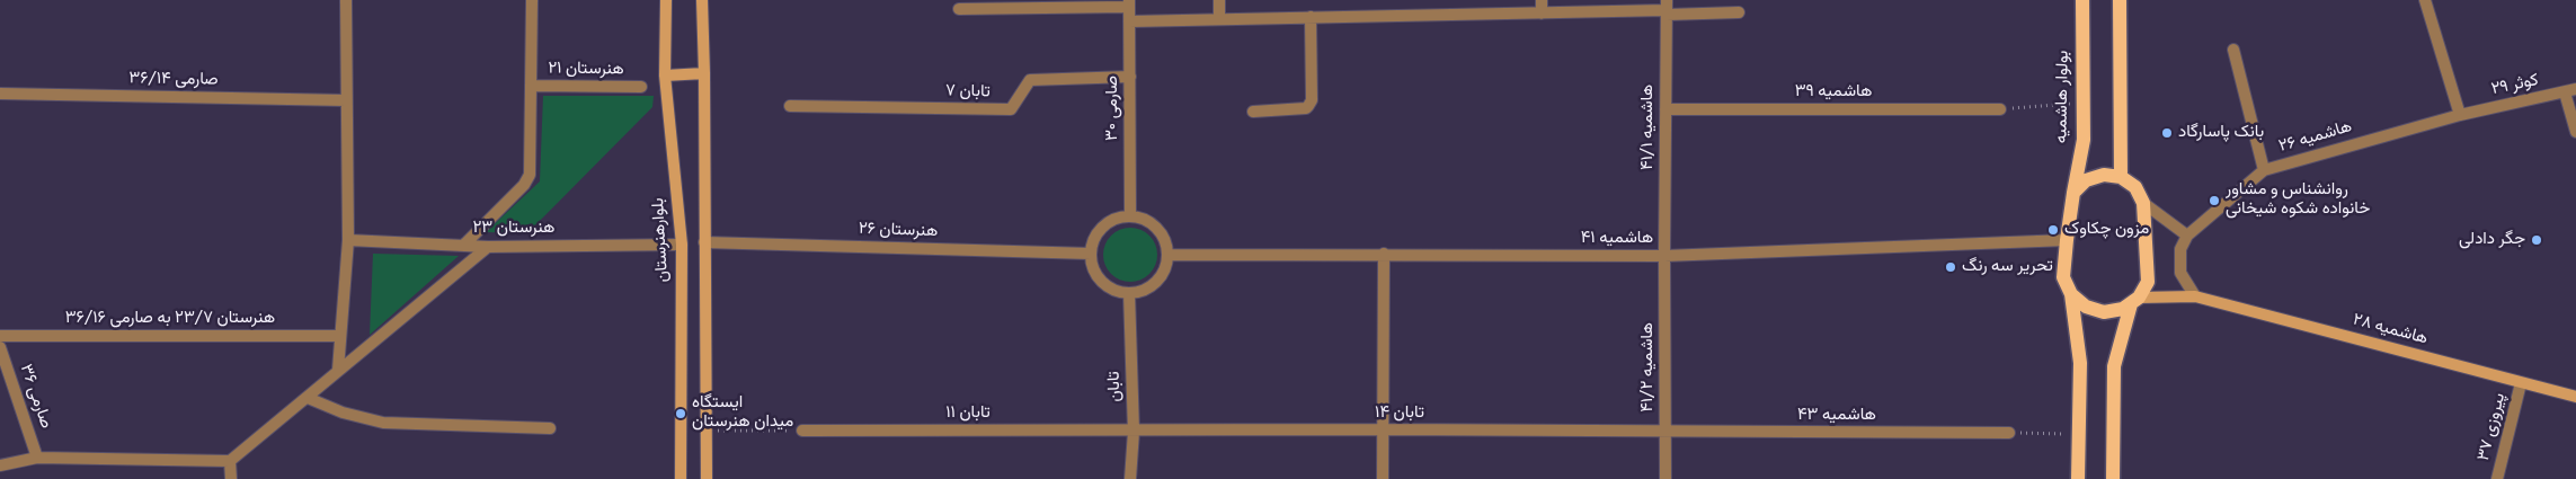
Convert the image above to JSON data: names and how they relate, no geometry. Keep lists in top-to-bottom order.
{
  "streets": {
    "main road": ["بولوار هاشمیه", "بلوارهنرستان", "هاشمیه ۲۸"],
    "street": [
      "هنرستان ۲۱",
      "صارمی ۳۶/۱۴",
      "کوثر ۲۹",
      "تابان ۷",
      "هاشمیه ۳۹",
      "صارمی ۳۰",
      "هاشمیه ۴۱/۱",
      "هاشمیه ۲۶",
      "هنرستان ۲۳",
      "هنرستان ۲۶",
      "هاشمیه ۴۱",
      "هنرستان ۲۳/۷ به صارمی ۳۶/۱۶",
      "هاشمیه ۴۱/۲",
      "تابان",
      "صارمی ۳۶",
      "تابان ۱۱",
      "تابان ۱۴",
      "هاشمیه ۴۳",
      "پیروزی ۳۷"
    ]
  },
  "crossings": [
    ["کوثر ۲۹", "هاشمیه ۲۶"],
    ["تابان ۷", "صارمی ۳۰"],
    ["هاشمیه ۳۹", "هاشمیه ۴۱/۱"],
    ["بولوار هاشمیه", "هاشمیه ۴۱"],
    ["بولوار هاشمیه", "هاشمیه ۲۸"],
    ["صارمی ۳۰", "هنرستان ۲۶"],
    ["صارمی ۳۰", "هاشمیه ۴۱"],
    ["صارمی ۳۰", "تابان"],
    ["هاشمیه ۴۱/۱", "هاشمیه ۴۱"],
    ["هاشمیه ۴۱/۱", "هاشمیه ۴۱/۲"],
    ["هنرستان ۲۳", "بلوارهنرستان"],
    ["هنرستان ۲۶", "هاشمیه ۴۱"],
    ["هنرستان ۲۶", "تابان"],
    ["هاشمیه ۴۱", "هاشمیه ۲۸"],
    ["هاشمیه ۴۱", "هاشمیه ۴۱/۲"],
    ["هاشمیه ۴۱", "تابان"],
    ["هاشمیه ۲۸", "پیروزی ۳۷"],
    ["هاشمیه ۴۱/۲", "تابان ۱۴"],
    ["هاشمیه ۴۱/۲", "هاشمیه ۴۳"],
    ["تابان", "تابان ۱۱"],
    ["تابان", "تابان ۱۴"],
    ["تابان ۱۱", "تابان ۱۴"],
    ["تابان ۱۴", "هاشمیه ۴۳"]
  ],
  "places": [
    "بانک پاسارگاد",
    "روانشناس و مشاور خانواده شکوه شیخانی",
    "مزون چکاوک",
    "جگر دادلی",
    "تحریر سه رنگ",
    "ایستگاه میدان هنرستان"
  ]
}
